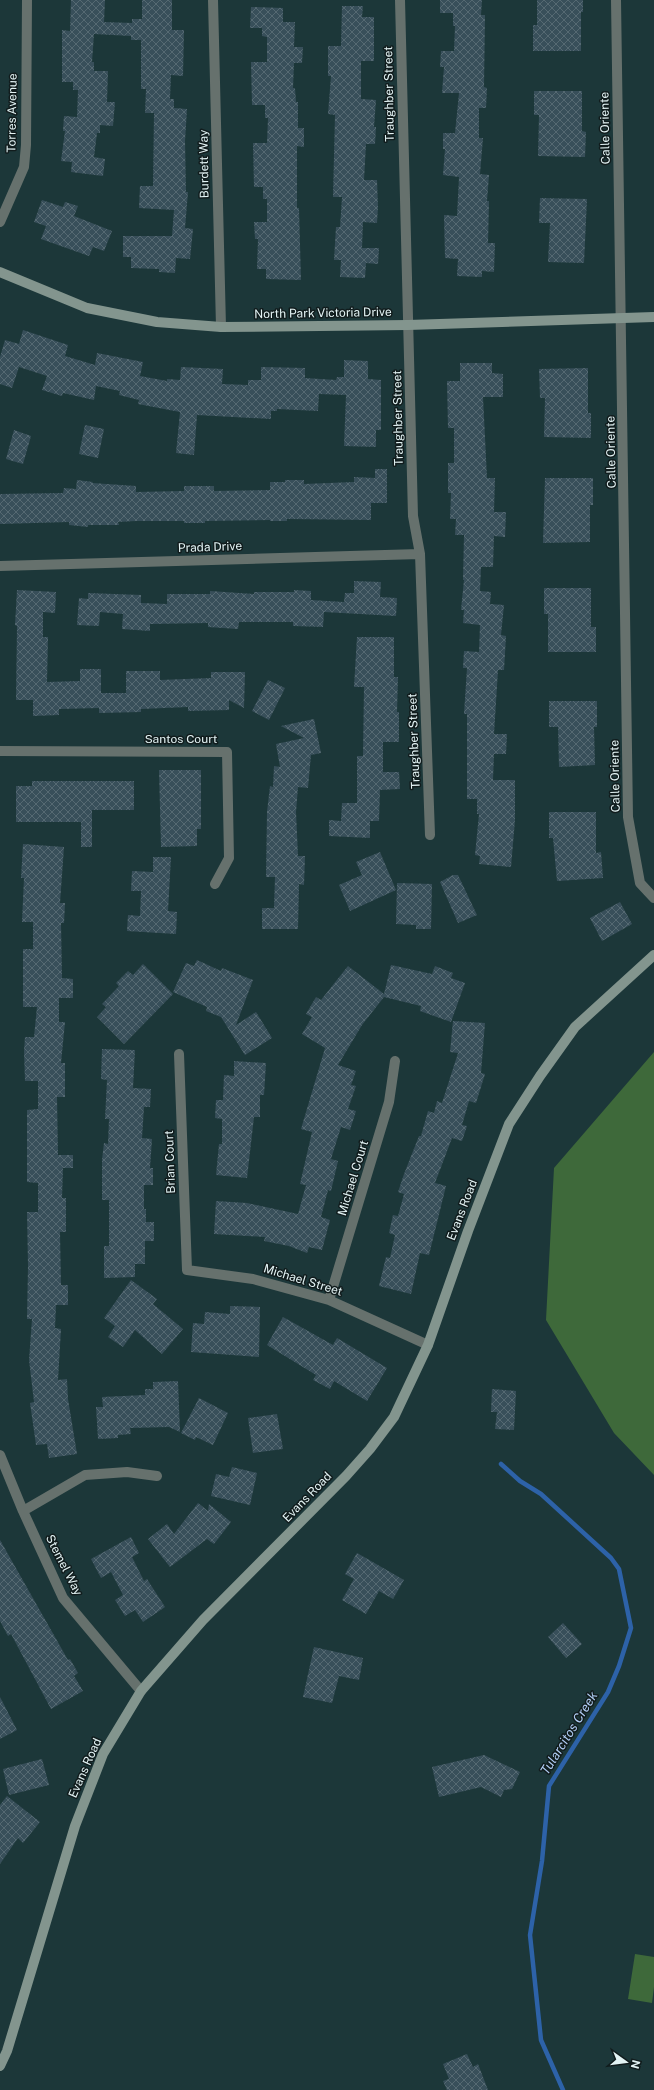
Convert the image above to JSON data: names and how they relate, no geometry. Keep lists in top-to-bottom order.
{
  "streets": {
    "street": [
      "Traughber Street",
      "Torres Avenue",
      "Calle Oriente",
      "Burdett Way",
      "North Park Victoria Drive",
      "Prada Drive",
      "Santos Court",
      "Brian Court",
      "Michael Court",
      "Evans Road",
      "Michael Street",
      "Stemel Way"
    ]
  },
  "crossings": [
    ["Traughber Street", "North Park Victoria Drive"],
    ["Traughber Street", "Prada Drive"],
    ["Calle Oriente", "North Park Victoria Drive"],
    ["Burdett Way", "North Park Victoria Drive"],
    ["Brian Court", "Michael Street"],
    ["Michael Court", "Michael Street"],
    ["Evans Road", "Michael Street"],
    ["Evans Road", "Stemel Way"]
  ],
  "water": ["Tularcitos Creek"],
  "north": "right"
}
